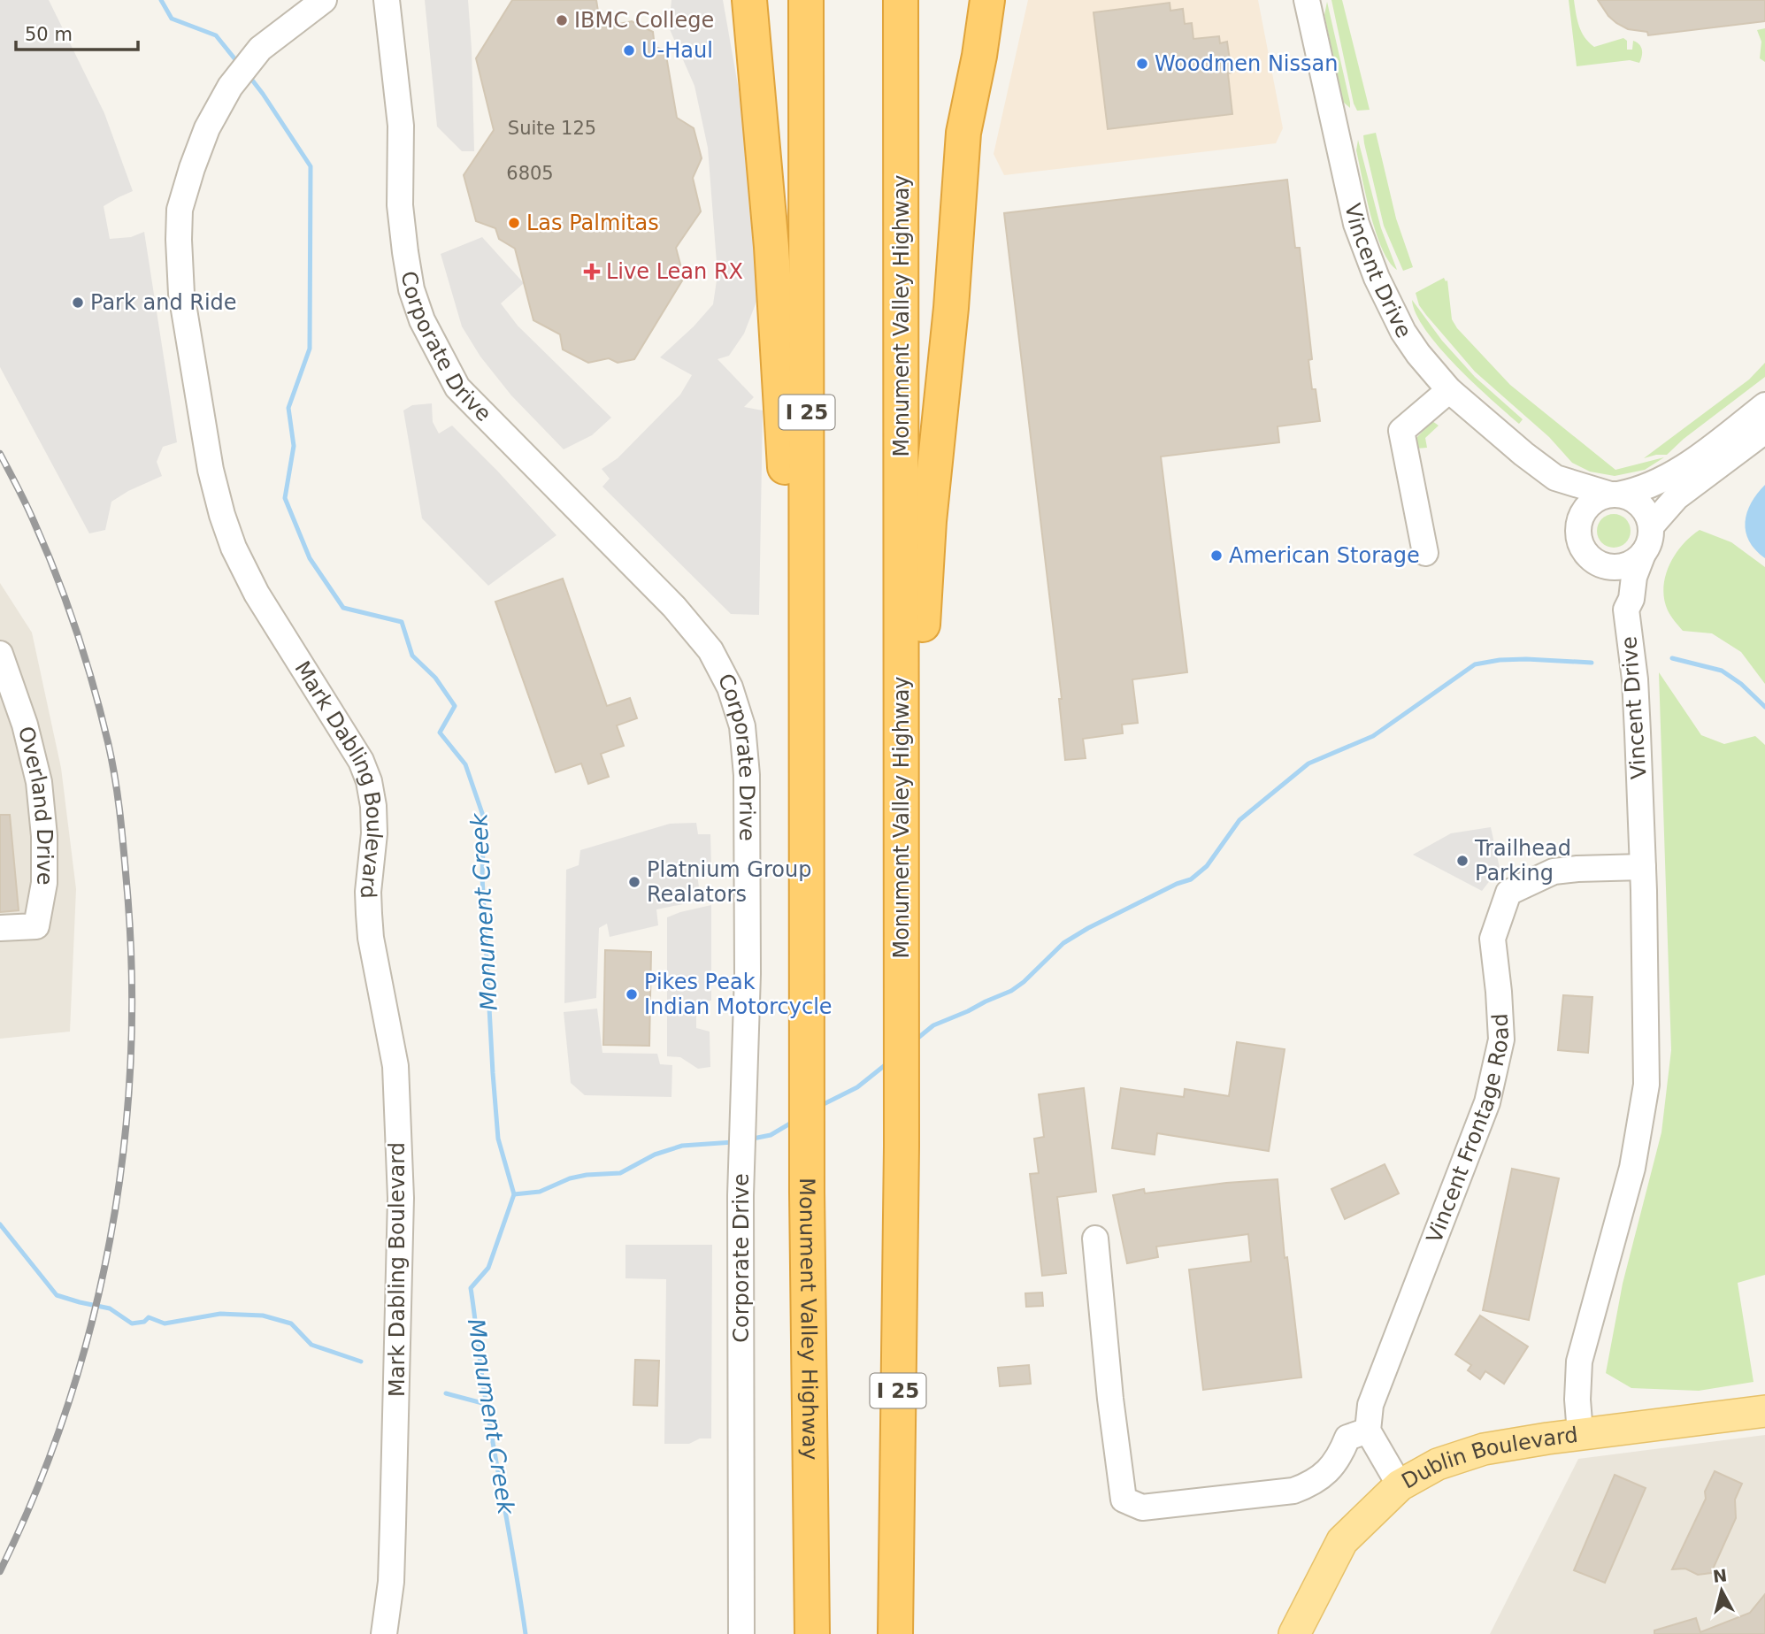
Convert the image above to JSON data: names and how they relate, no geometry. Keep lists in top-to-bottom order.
{
  "streets": {
    "highway": ["Monument Valley Highway", "I 25"],
    "main road": ["Dublin Boulevard"],
    "street": [
      "Vincent Drive",
      "Corporate Drive",
      "Mark Dabling Boulevard",
      "Overland Drive",
      "Vincent Frontage Road"
    ]
  },
  "crossings": [
    ["Vincent Drive", "Vincent Frontage Road"],
    ["Vincent Drive", "Dublin Boulevard"]
  ],
  "water": ["Monument Creek"],
  "places": {
    "other": [
      "IBMC College",
      "U-Haul",
      "Woodmen Nissan",
      "Las Palmitas",
      "Park and Ride",
      "American Storage",
      "Trailhead Parking",
      "Platnium Group Realators",
      "Pikes Peak Indian Motorcycle"
    ],
    "health": ["Live Lean RX"]
  },
  "house_numbers": ["Suite 125", "6805"],
  "scale_bar": "50 m",
  "north": "top"
}
